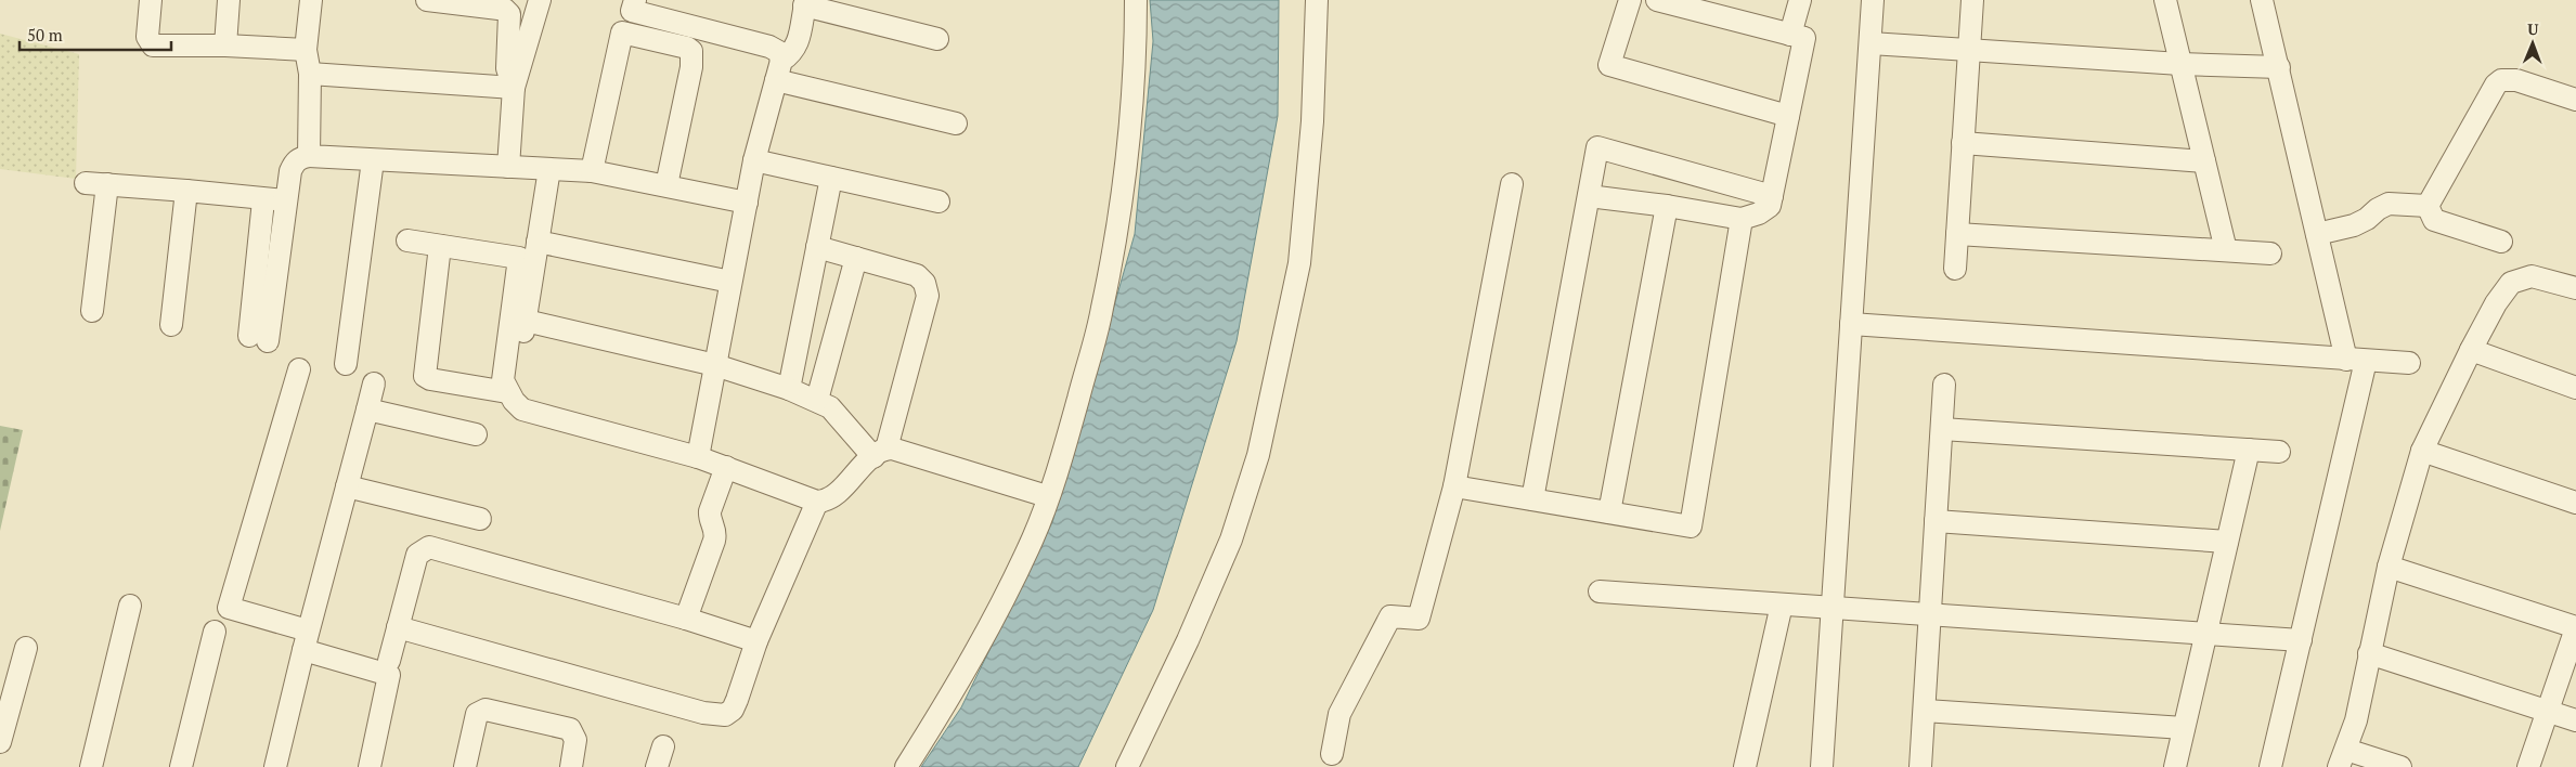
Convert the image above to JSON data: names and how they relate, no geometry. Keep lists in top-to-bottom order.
{
  "scale_bar": "50 m",
  "north": "top"
}
